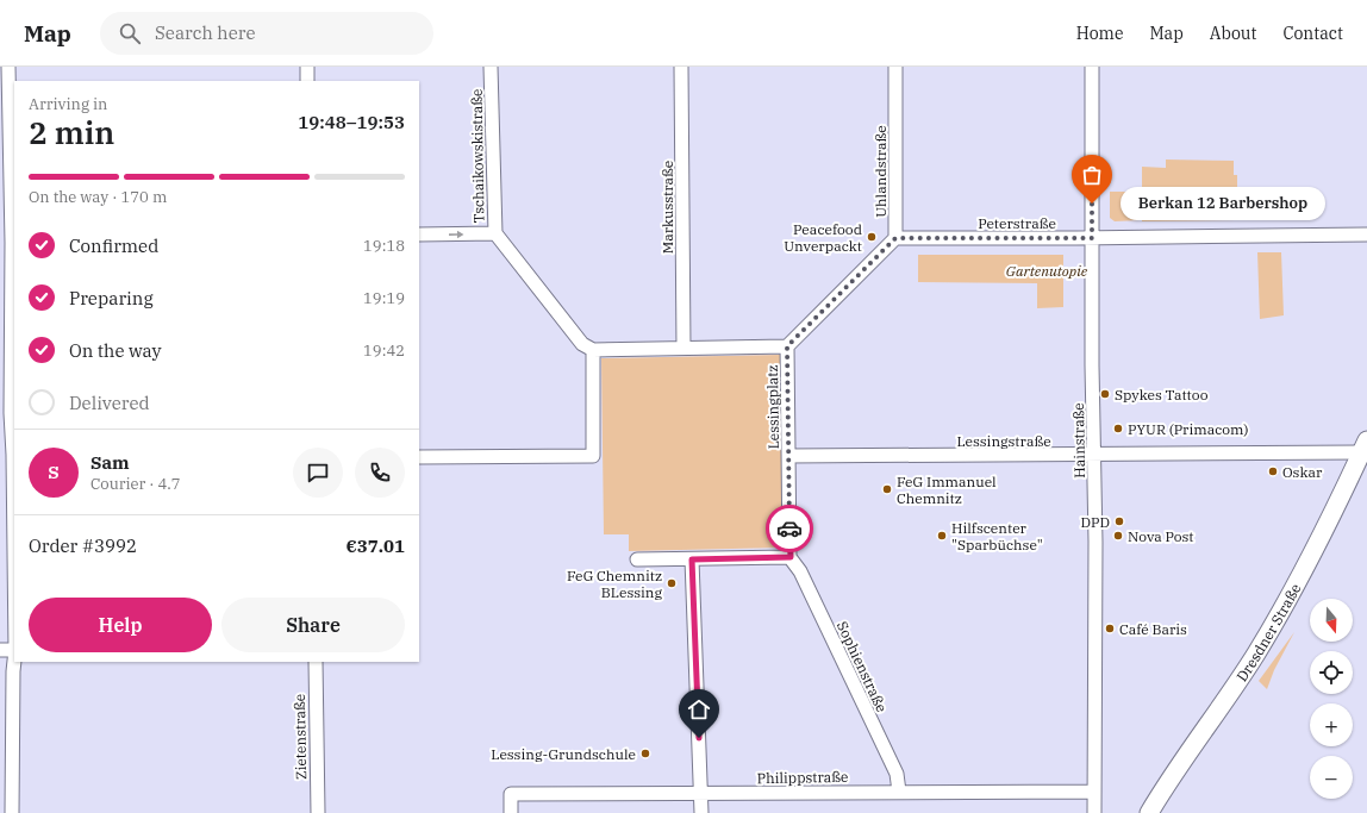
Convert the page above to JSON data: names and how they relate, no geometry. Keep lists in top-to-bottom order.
{
  "streets": {
    "main road": ["Dresdner Straße"],
    "street": [
      "Tschaikowskistraße",
      "Uhlandstraße",
      "Markusstraße",
      "Peterstraße",
      "Lessingplatz",
      "Lessingstraße",
      "Hainstraße",
      "Sophienstraße",
      "Zietenstraße",
      "Philippstraße"
    ]
  },
  "crossings": [
    ["Tschaikowskistraße", "Lessingplatz"],
    ["Uhlandstraße", "Peterstraße"],
    ["Markusstraße", "Lessingplatz"],
    ["Peterstraße", "Hainstraße"],
    ["Lessingplatz", "Lessingstraße"],
    ["Lessingplatz", "Sophienstraße"],
    ["Lessingstraße", "Hainstraße"],
    ["Lessingstraße", "Dresdner Straße"],
    ["Hainstraße", "Philippstraße"],
    ["Sophienstraße", "Philippstraße"]
  ],
  "parks": ["Gartenutopie"],
  "places": [
    "Berkan 12 Barbershop",
    "Peacefood Unverpackt",
    "Spykes Tattoo",
    "PYUR (Primacom)",
    "Oskar",
    "FeG Immanuel Chemnitz",
    "DPD",
    "Hilfscenter \"Sparbüchse\"",
    "Nova Post",
    "FeG Chemnitz BLessing",
    "Café Baris",
    "Lessing-Grundschule"
  ],
  "north": "bottom",
  "page": {
    "header": "Map",
    "search": "Search here",
    "nav": [
      "Home",
      "Map",
      "About",
      "Contact"
    ],
    "heading": ["2 min", "Arriving in", "19:48–19:53"],
    "panel": [
      "Sam",
      "Courier · 4.7",
      "Order #3992",
      "€37.01"
    ],
    "bar": "On the way · 170 m",
    "bubble": "Berkan 12 Barbershop",
    "list": [
      ["Confirmed", "19:18"],
      ["Preparing", "19:19"],
      ["On the way", "19:42"],
      "Delivered"
    ],
    "round": "S",
    "buttons": ["Help", "Share"],
    "map_buttons": ["+", "−"]
  }
}
